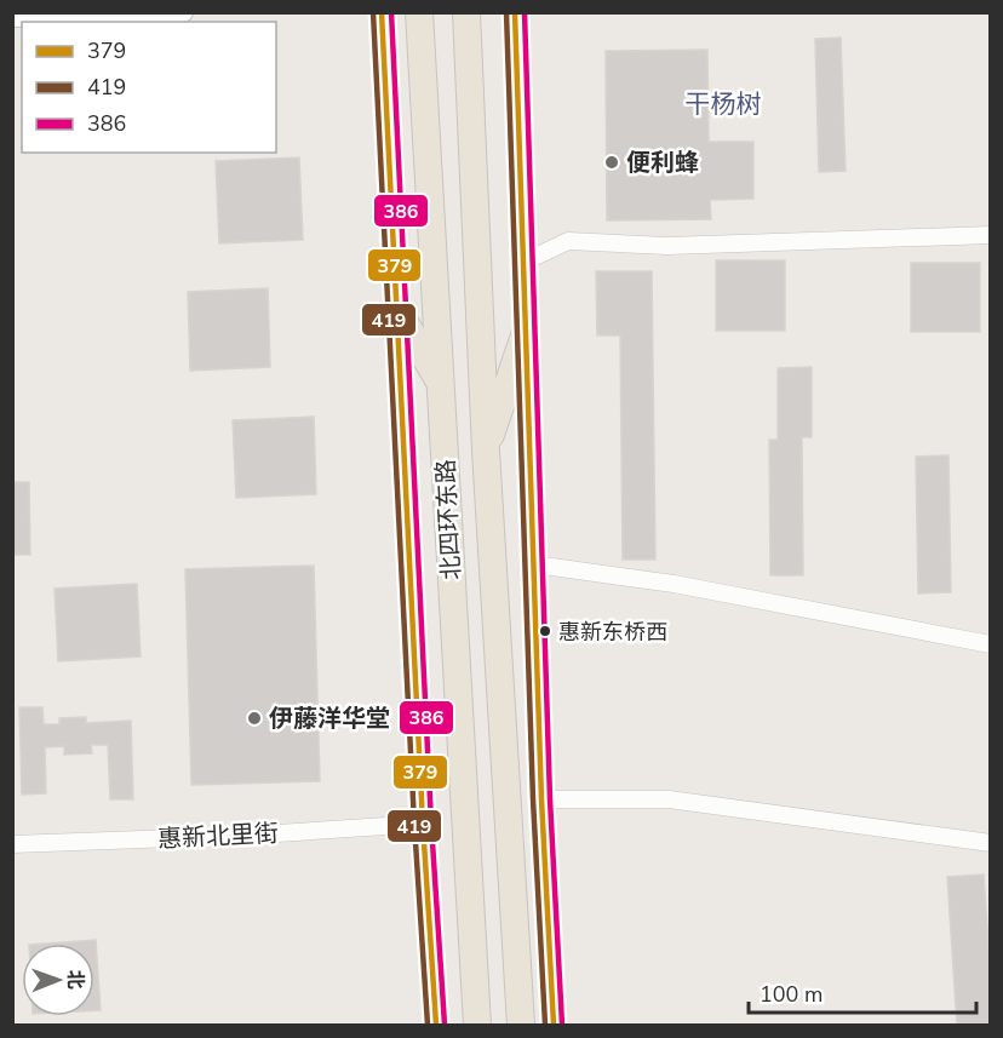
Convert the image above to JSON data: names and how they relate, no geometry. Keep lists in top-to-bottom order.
{
  "streets": {
    "highway": ["北四环东路"],
    "street": ["惠新北里街"]
  },
  "crossings": [
    ["北四环东路", "惠新北里街"]
  ],
  "districts": ["干杨树"],
  "places": ["便利蜂", "惠新东桥西", "伊藤洋华堂"],
  "lines": ["transit line 379", "transit line 419", "transit line 386"],
  "legend": ["379", "419", "386"],
  "scale_bar": "100 m",
  "north": "right"
}
